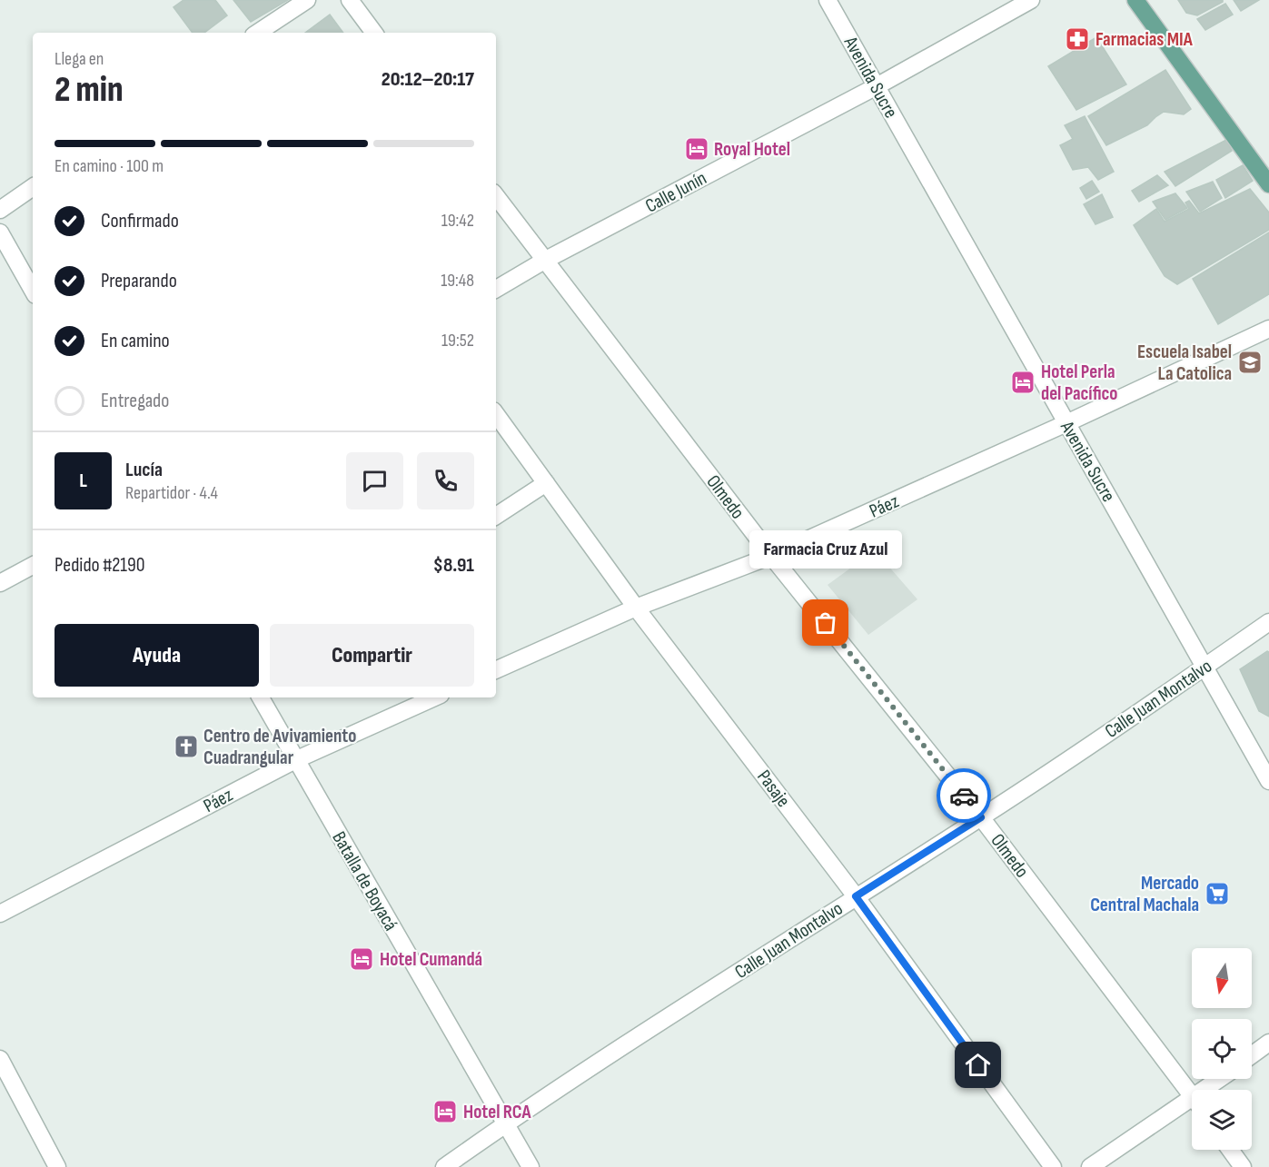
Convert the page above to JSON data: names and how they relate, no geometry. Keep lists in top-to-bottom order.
{
  "streets": {
    "street": [
      "Avenida Sucre",
      "Calle Junín",
      "Olmedo",
      "Páez",
      "Calle Juan Montalvo",
      "Pasaje",
      "Batalla de Boyacá"
    ]
  },
  "crossings": [
    ["Avenida Sucre", "Calle Junín"],
    ["Avenida Sucre", "Páez"],
    ["Avenida Sucre", "Calle Juan Montalvo"],
    ["Calle Junín", "Olmedo"],
    ["Olmedo", "Páez"],
    ["Olmedo", "Calle Juan Montalvo"],
    ["Páez", "Pasaje"],
    ["Páez", "Batalla de Boyacá"],
    ["Calle Juan Montalvo", "Pasaje"],
    ["Calle Juan Montalvo", "Batalla de Boyacá"]
  ],
  "places": {
    "pharmacy": ["Farmacias MIA"],
    "hotel": [
      "Royal Hotel",
      "Hotel Perla del Pacífico",
      "Hotel Cumandá",
      "Hotel RCA"
    ],
    "school or university": ["Escuela Isabel La Catolica"],
    "other": ["Farmacia Cruz Azul"],
    "church": ["Centro de Avivamiento Cuadrangular"],
    "supermarket": ["Mercado Central Machala"]
  },
  "north": "bottom",
  "page": {
    "heading": ["2 min", "Llega en", "20:12–20:17"],
    "panel": [
      "Lucía",
      "Repartidor · 4.4",
      "Pedido #2190",
      "$8.91"
    ],
    "bar": "En camino · 100 m",
    "list": [
      ["Confirmado", "19:42"],
      ["Preparando", "19:48"],
      ["En camino", "19:52"],
      "Entregado"
    ],
    "round": "L",
    "bubble": "Farmacia Cruz Azul",
    "buttons": ["Ayuda", "Compartir"]
  }
}
